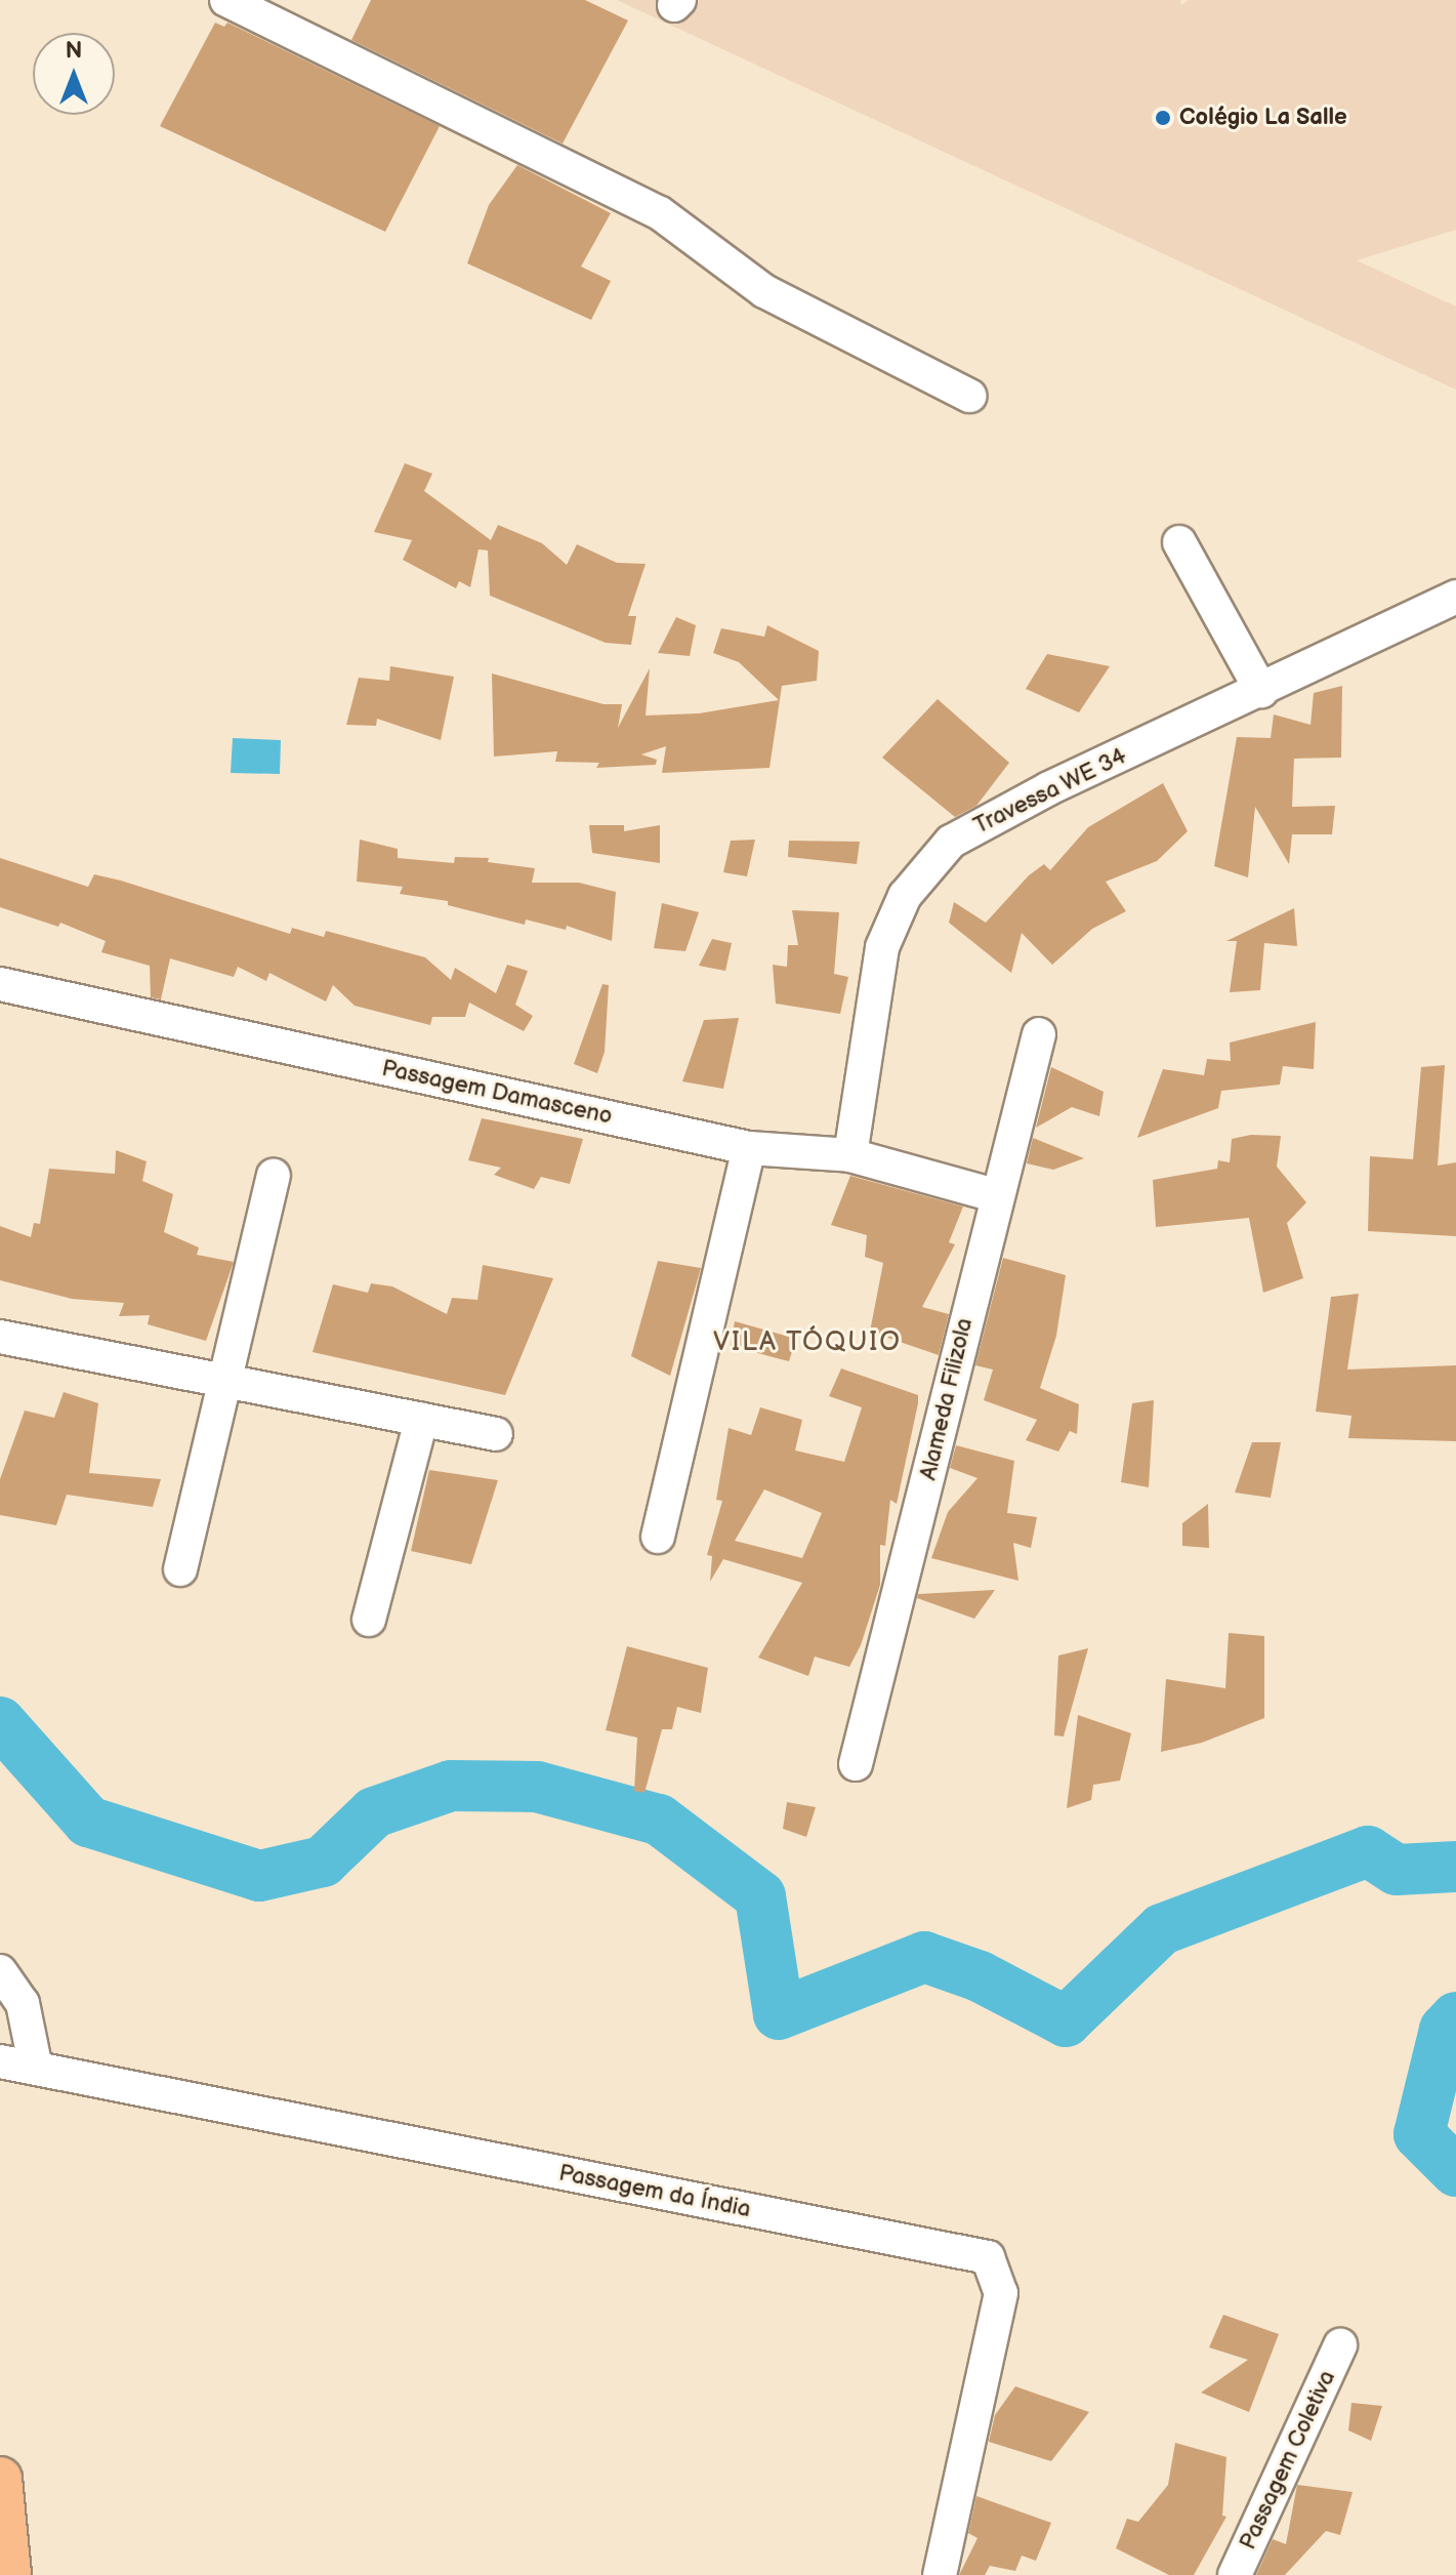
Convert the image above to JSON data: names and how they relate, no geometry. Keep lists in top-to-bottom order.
{
  "streets": {
    "street": [
      "Travessa WE 34",
      "Passagem Damasceno",
      "Alameda Filizola",
      "Passagem da Índia",
      "Passagem Coletiva"
    ]
  },
  "crossings": [
    ["Travessa WE 34", "Passagem Damasceno"],
    ["Passagem Damasceno", "Alameda Filizola"]
  ],
  "districts": ["VILA TÓQUIO"],
  "places": ["Colégio La Salle"],
  "north": "top"
}
